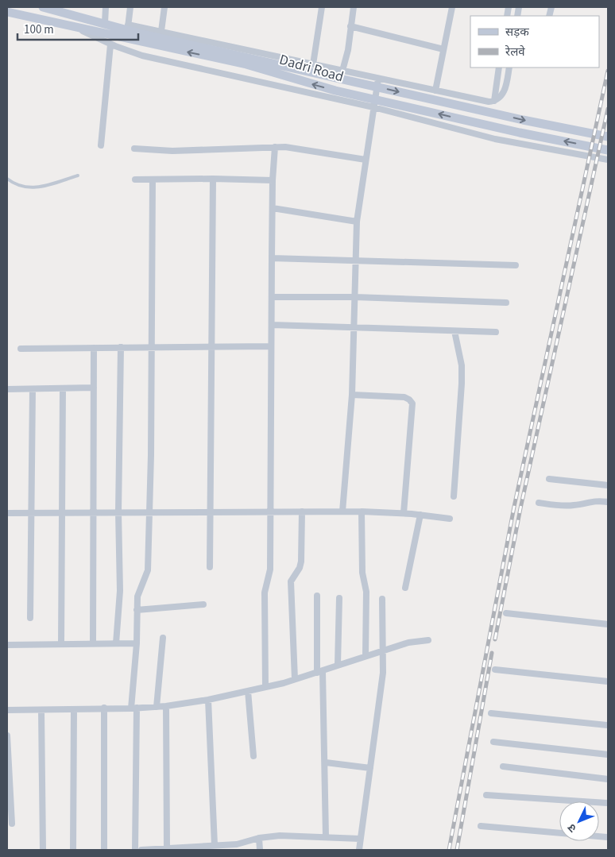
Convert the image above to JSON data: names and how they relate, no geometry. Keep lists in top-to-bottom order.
{
  "streets": {
    "street": ["Dadri Road"]
  },
  "legend": ["सड़क", "रेलवे"],
  "scale_bar": "100 m",
  "north": "bottom left"
}
